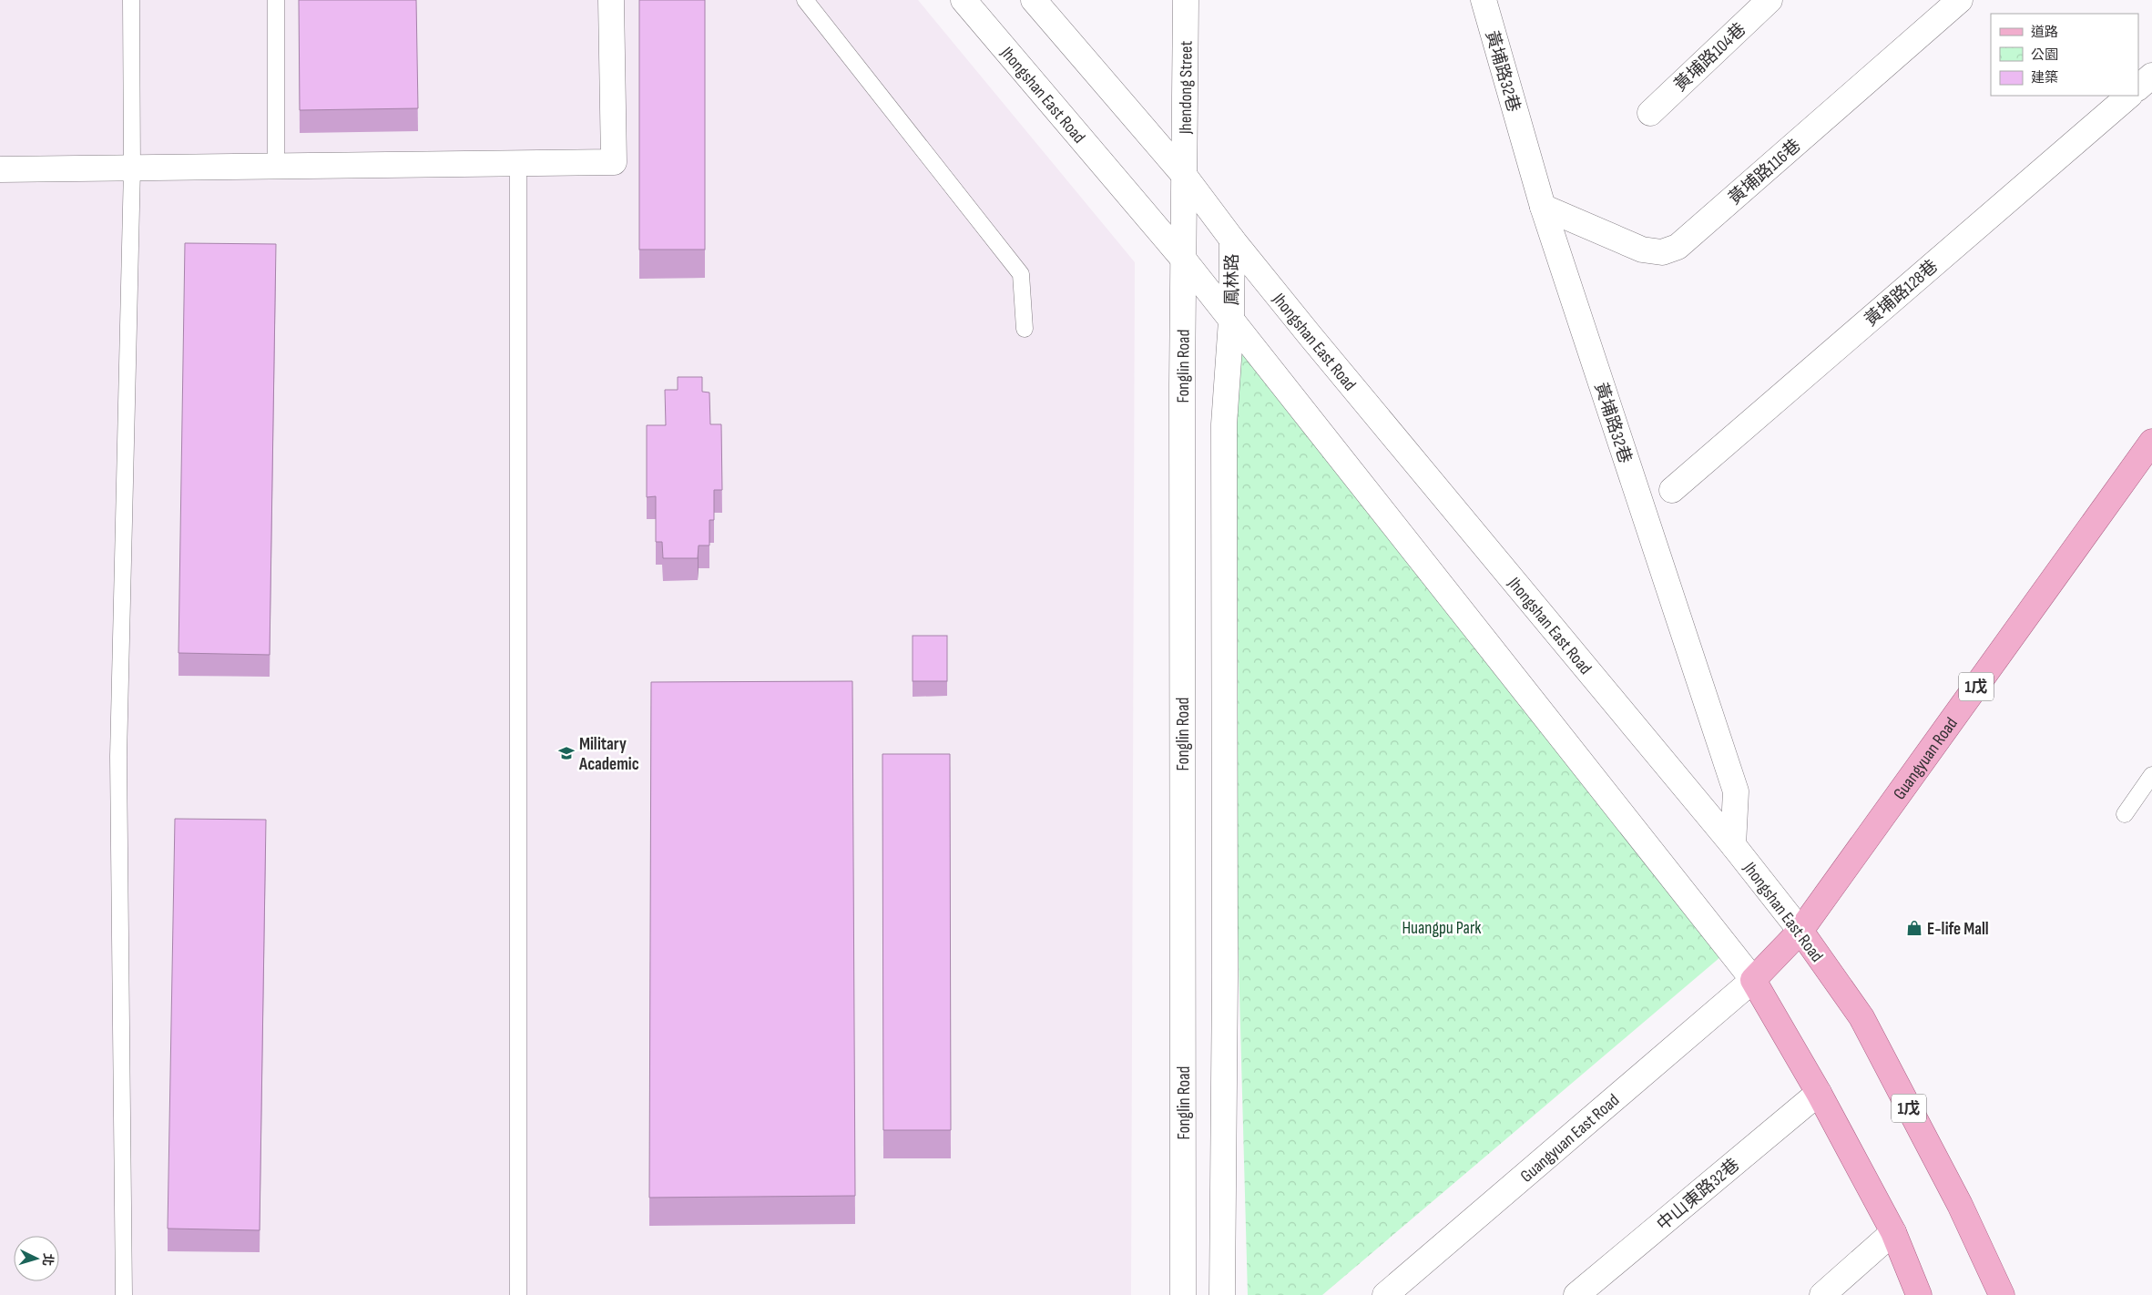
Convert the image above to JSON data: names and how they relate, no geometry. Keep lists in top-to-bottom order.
{
  "streets": {
    "main road": ["Jhongshan East Road", "1戊", "Guangyuan Road"],
    "street": [
      "黃埔路104巷",
      "黃埔路32巷",
      "Jhendong Street",
      "黃埔路116巷",
      "鳳林路",
      "黃埔路128巷",
      "Fonglin Road",
      "Guangyuan East Road",
      "中山東路32巷"
    ]
  },
  "crossings": [
    ["黃埔路32巷", "Jhongshan East Road"],
    ["黃埔路32巷", "黃埔路116巷"],
    ["Jhendong Street", "Jhongshan East Road"],
    ["Jhendong Street", "Fonglin Road"],
    ["Jhongshan East Road", "鳳林路"],
    ["Jhongshan East Road", "Fonglin Road"],
    ["Jhongshan East Road", "Guangyuan Road"],
    ["Jhongshan East Road", "Guangyuan East Road"],
    ["Jhongshan East Road", "中山東路32巷"],
    ["Guangyuan Road", "Guangyuan East Road"]
  ],
  "parks": ["Huangpu Park"],
  "places": {
    "school or university": ["Military Academic"],
    "shop": ["E-life Mall"]
  },
  "legend": ["道路", "公園", "建築"],
  "north": "right"
}
